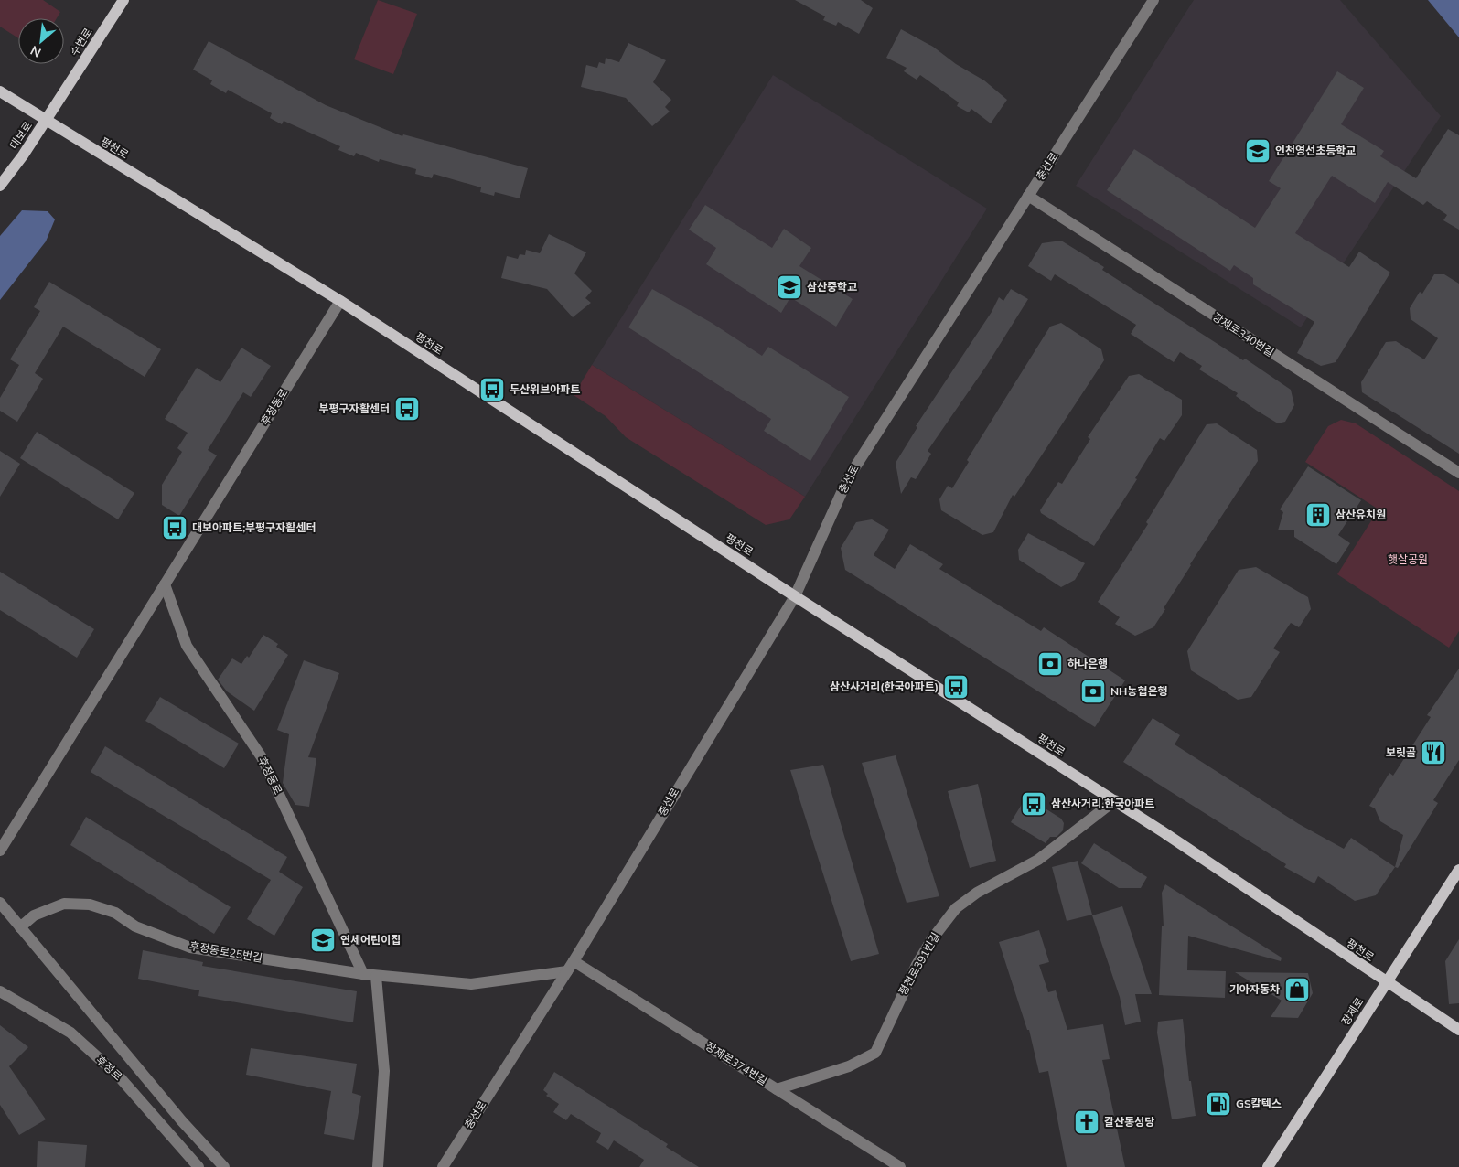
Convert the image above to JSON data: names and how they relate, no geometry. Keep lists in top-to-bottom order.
{
  "streets": {
    "main road": [
      "수변로",
      "대보로",
      "평천로",
      "장제로"
    ],
    "street": [
      "충선로",
      "장제로340번길",
      "후정동로",
      "후정동로25번길",
      "평천로391번길",
      "장제로374번길",
      "후정로"
    ]
  },
  "crossings": [
    ["수변로", "대보로"],
    ["수변로", "평천로"],
    ["대보로", "평천로"],
    ["평천로", "충선로"],
    ["평천로", "후정동로"],
    ["평천로", "평천로391번길"],
    ["평천로", "장제로"],
    ["충선로", "장제로340번길"],
    ["충선로", "장제로374번길"],
    ["후정동로", "후정동로25번길"],
    ["평천로391번길", "장제로374번길"]
  ],
  "parks": ["햇살공원"],
  "places": {
    "school or university": ["인천영선초등학교", "삼산중학교", "연세어린이집"],
    "bus stop": [
      "두산위브아파트",
      "부평구자활센터",
      "대보아파트;부평구자활센터",
      "삼산사거리(한국아파트)",
      "삼산사거리.한국아파트"
    ],
    "building": ["삼산유치원"],
    "bank": ["하나은행", "NH농협은행"],
    "restaurant": ["보릿골"],
    "shop": ["기아자동차"],
    "fuel station": ["GS칼텍스"],
    "church": ["갈산동성당"]
  },
  "north": "bottom left"
}
